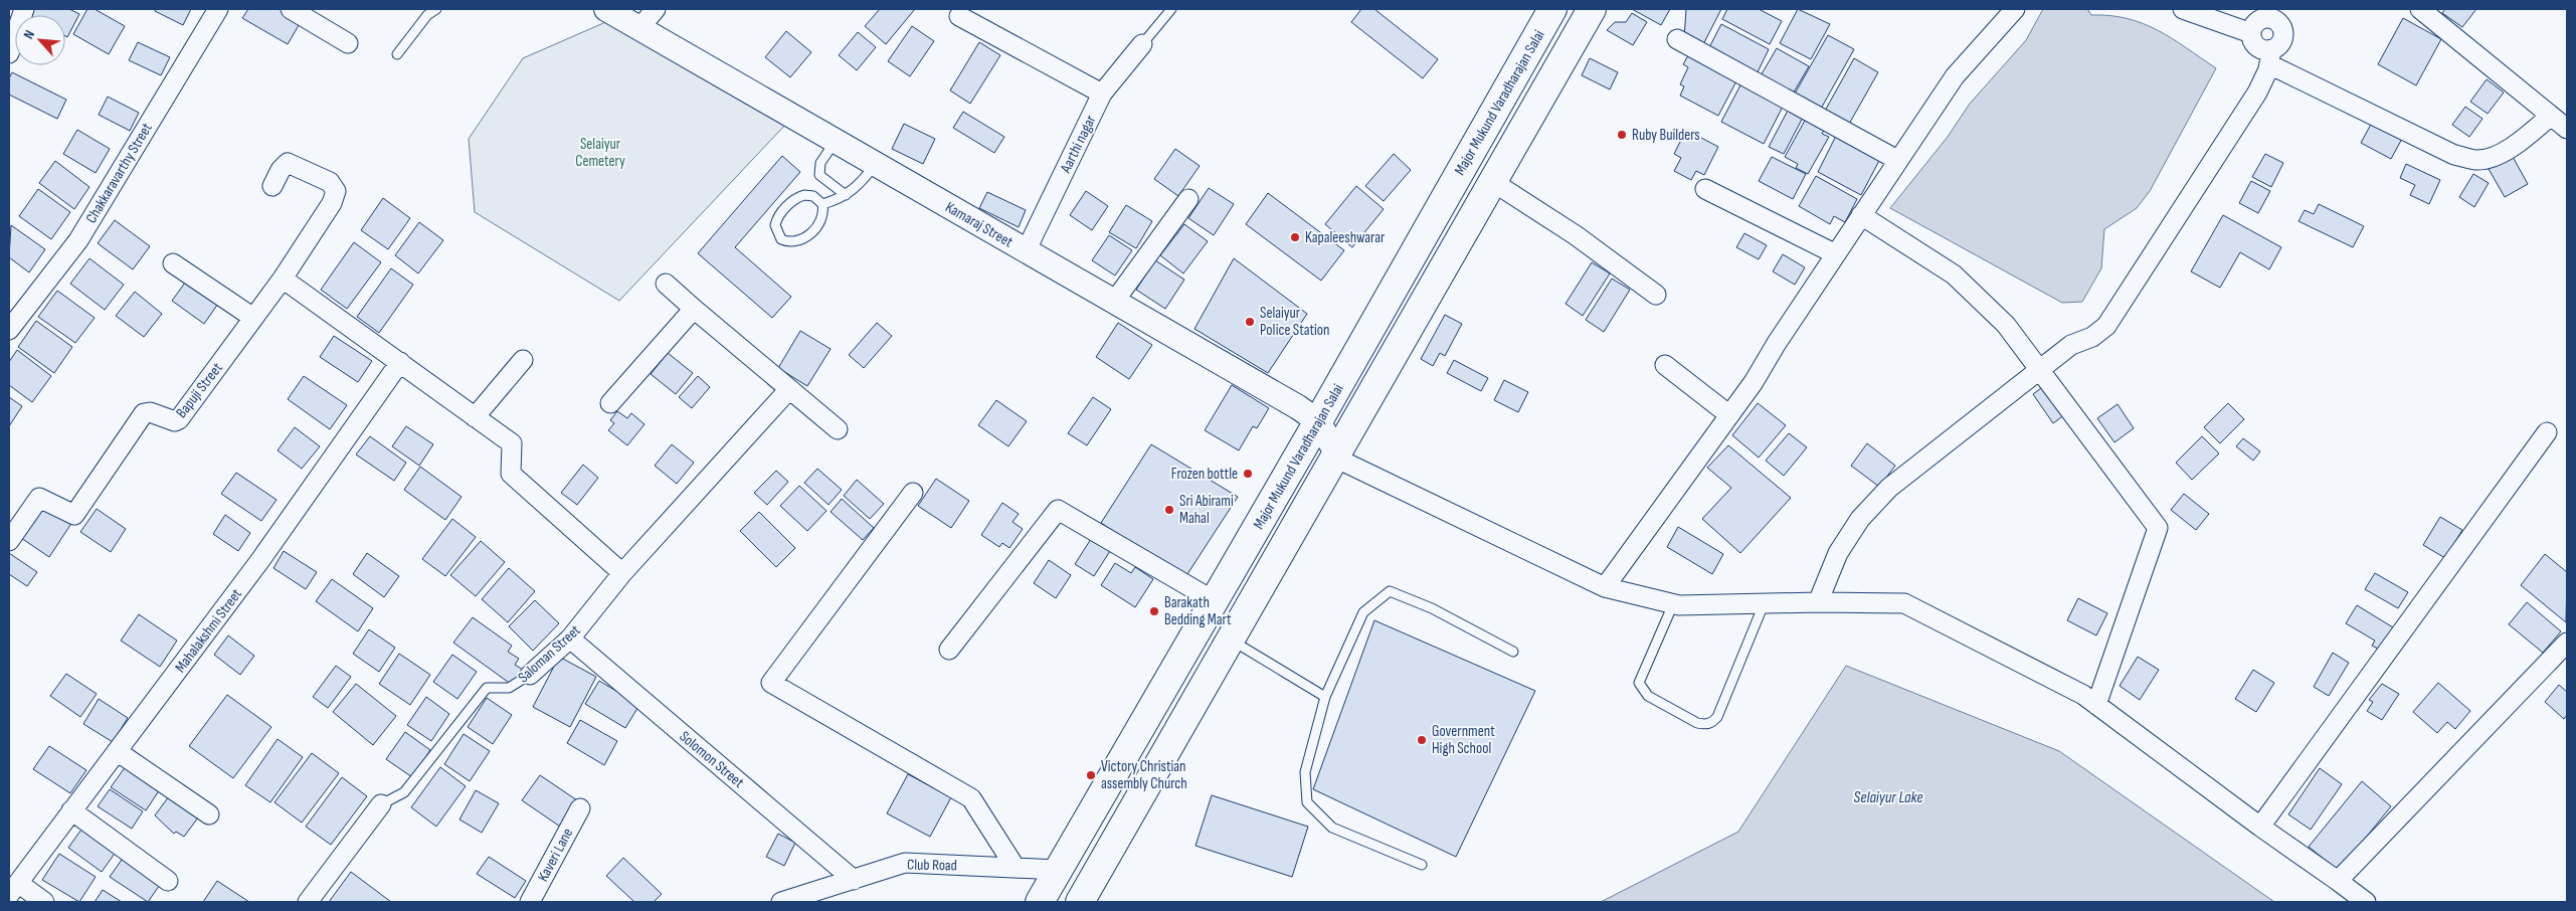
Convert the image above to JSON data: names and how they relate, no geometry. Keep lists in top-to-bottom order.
{
  "streets": {
    "main road": ["Major Mukund Varadharajan Salai"],
    "street": [
      "Aarthi nagar",
      "Chakkaravarthy Street",
      "Kamaraj Street",
      "Bapuji Street",
      "Mahalakshmi Street",
      "Saloman Street",
      "Solomon Street",
      "Kaveri Lane",
      "Club Road"
    ]
  },
  "crossings": [
    ["Major Mukund Varadharajan Salai", "Kamaraj Street"],
    ["Major Mukund Varadharajan Salai", "Club Road"],
    ["Aarthi nagar", "Kamaraj Street"],
    ["Saloman Street", "Solomon Street"],
    ["Solomon Street", "Club Road"]
  ],
  "water": ["Selaiyur Lake"],
  "parks": ["Selaiyur Cemetery"],
  "places": [
    "Ruby Builders",
    "Kapaleeshwarar",
    "Selaiyur Police Station",
    "Frozen bottle",
    "Sri Abirami Mahal",
    "Barakath Bedding Mart",
    "Government High School",
    "Victory Christian assembly Church"
  ],
  "north": "top left"
}
